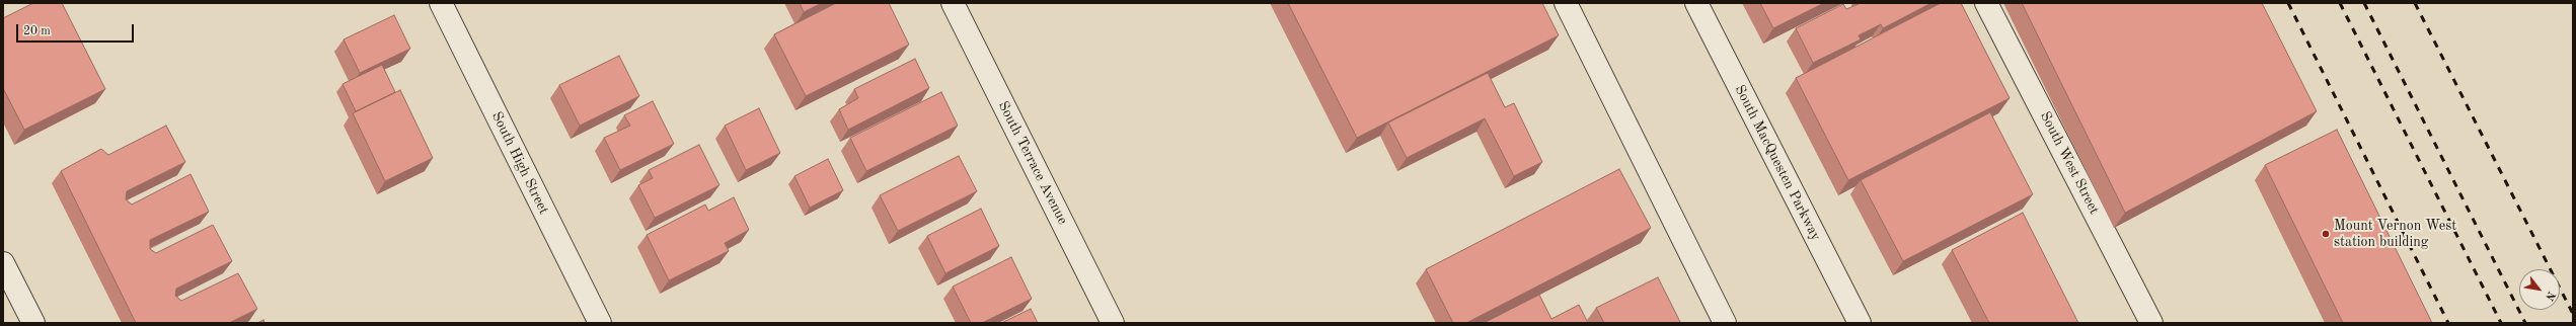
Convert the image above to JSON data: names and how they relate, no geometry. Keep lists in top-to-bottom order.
{
  "streets": {
    "street": [
      "South High Street",
      "South Terrace Avenue",
      "South MacQuesten Parkway",
      "South West Street"
    ]
  },
  "places": ["Mount Vernon West station building"],
  "scale_bar": "20 m",
  "north": "bottom right"
}
